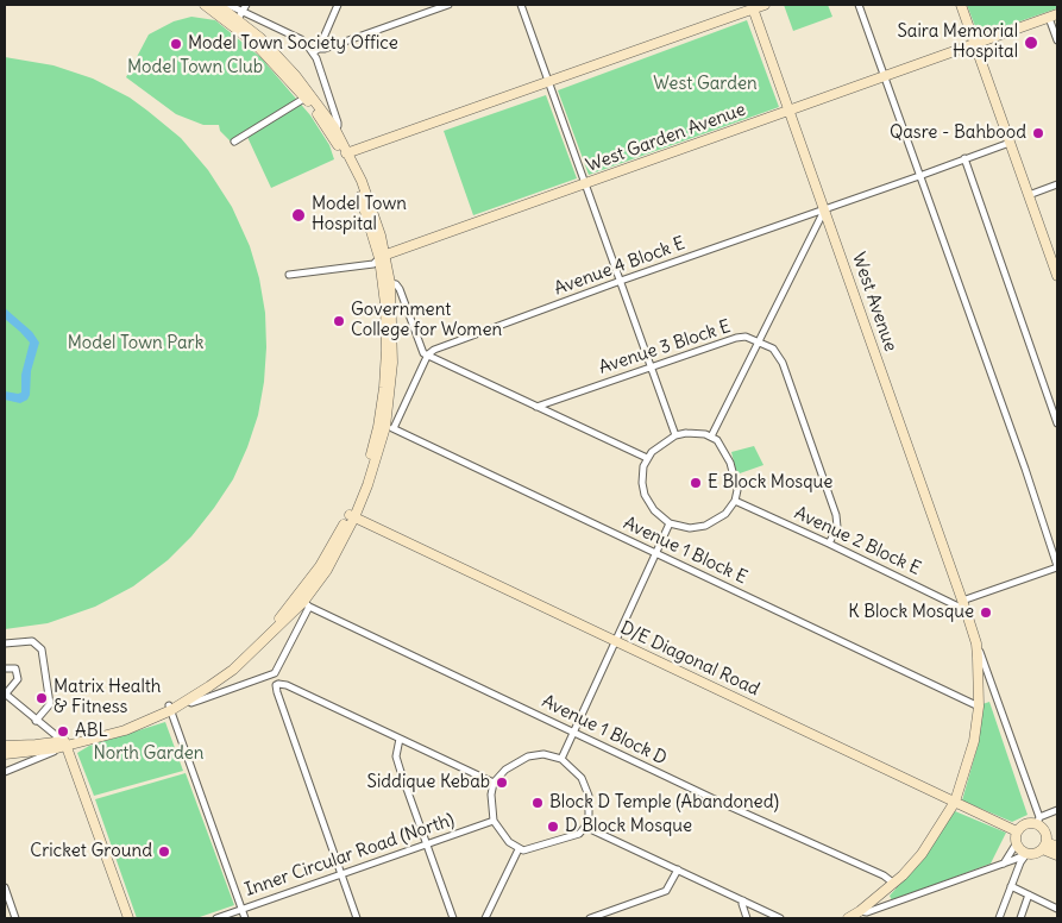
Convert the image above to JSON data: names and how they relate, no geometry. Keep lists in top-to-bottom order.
{
  "streets": {
    "street": [
      "West Garden Avenue",
      "Avenue 4 Block E",
      "West Avenue",
      "Avenue 3 Block E",
      "Avenue 2 Block E",
      "Avenue 1 Block E",
      "D/E Diagonal Road",
      "Avenue 1 Block D",
      "Inner Circular Road (North)"
    ]
  },
  "crossings": [
    ["West Garden Avenue", "West Avenue"],
    ["Avenue 4 Block E", "West Avenue"],
    ["West Avenue", "Avenue 2 Block E"],
    ["West Avenue", "Avenue 1 Block E"],
    ["West Avenue", "D/E Diagonal Road"],
    ["West Avenue", "Avenue 1 Block D"],
    ["Avenue 3 Block E", "Avenue 2 Block E"]
  ],
  "parks": [
    "Model Town Club",
    "West Garden",
    "Model Town Park",
    "North Garden"
  ],
  "places": [
    "Saira Memorial Hospital",
    "Model Town Society Office",
    "Qasre - Bahbood",
    "Model Town Hospital",
    "Government College for Women",
    "E Block Mosque",
    "K Block Mosque",
    "Matrix Health & Fitness",
    "ABL",
    "Siddique Kebab",
    "Block D Temple (Abandoned)",
    "D Block Mosque",
    "Cricket Ground"
  ]
}
